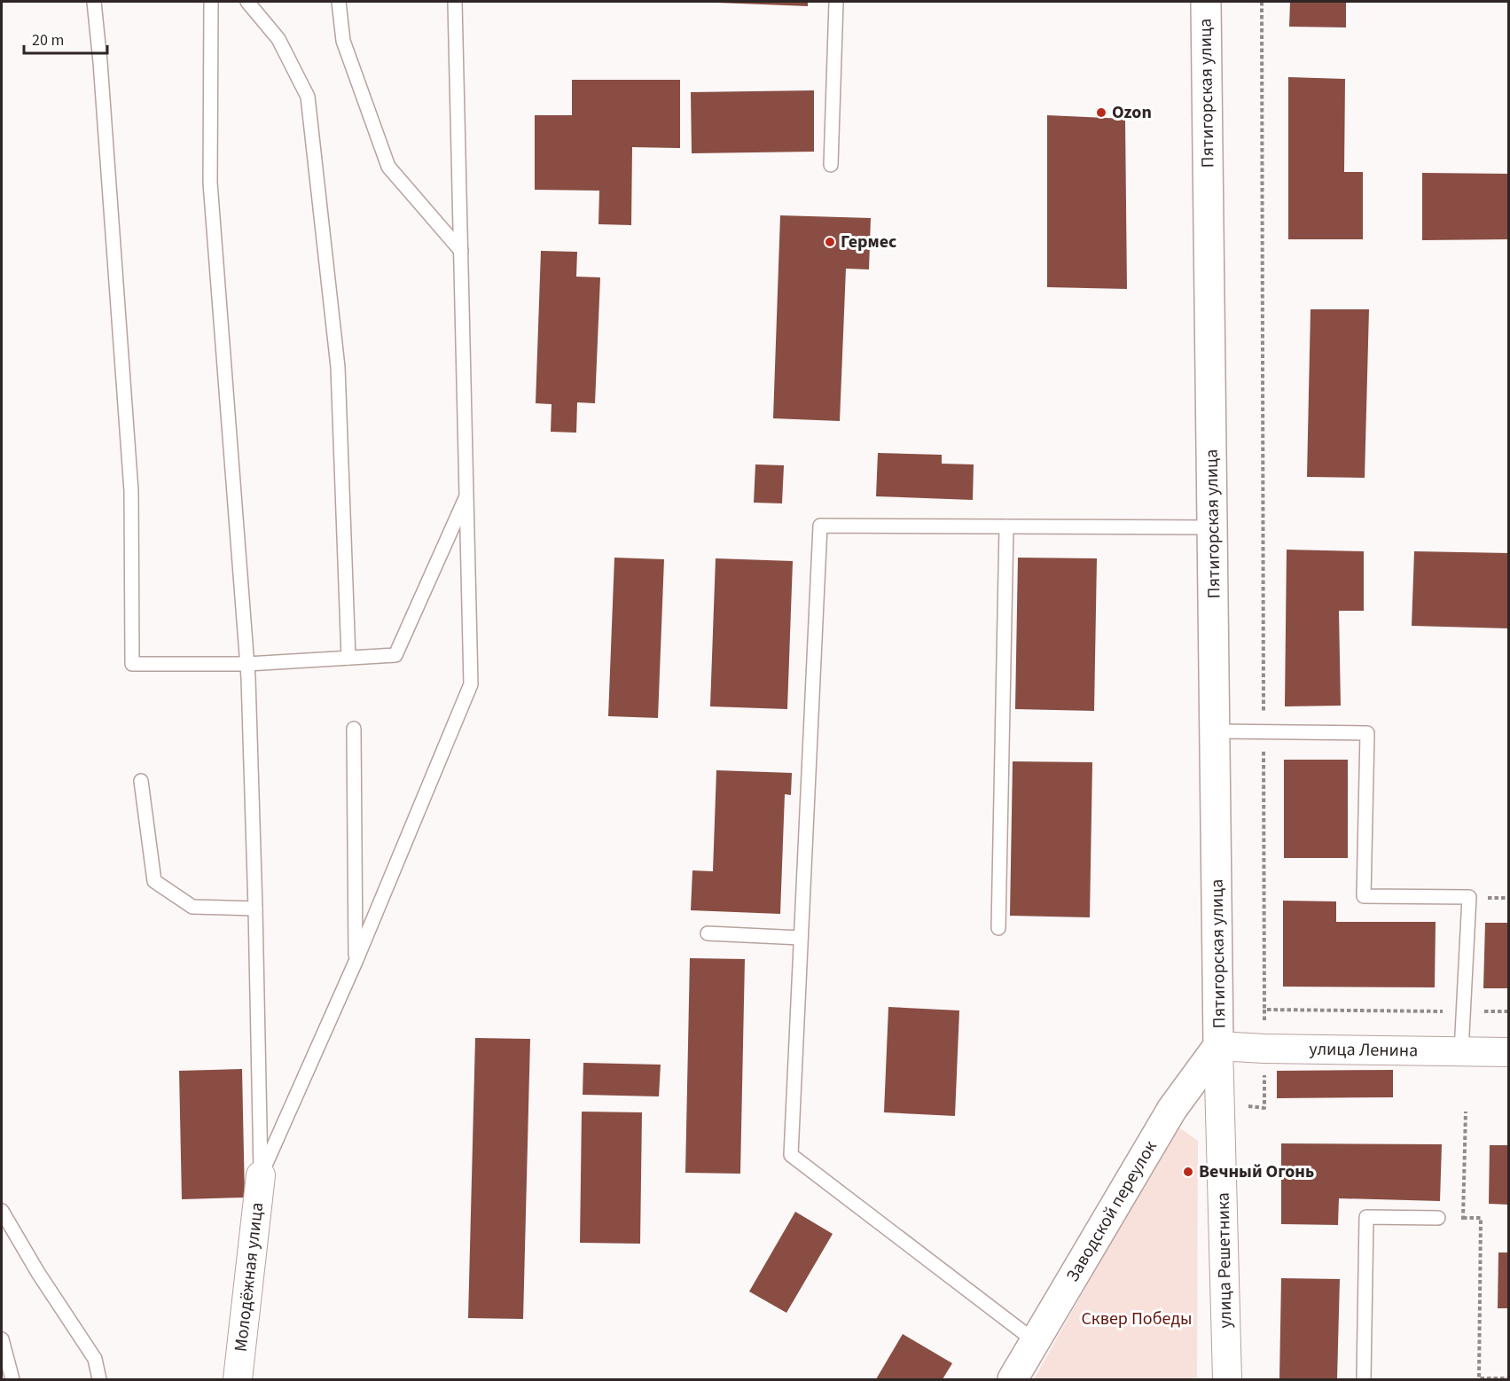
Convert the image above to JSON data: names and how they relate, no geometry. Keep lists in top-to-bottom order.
{
  "streets": {
    "street": [
      "Пятигорская улица",
      "улица Ленина",
      "Заводской переулок",
      "улица Решетника",
      "Молодёжная улица"
    ]
  },
  "crossings": [
    ["Пятигорская улица", "улица Ленина"],
    ["Пятигорская улица", "Заводской переулок"],
    ["Пятигорская улица", "улица Решетника"],
    ["улица Ленина", "Заводской переулок"],
    ["улица Ленина", "улица Решетника"],
    ["Заводской переулок", "улица Решетника"]
  ],
  "parks": ["Сквер Победы"],
  "places": ["Ozon", "Гермес", "Вечный Огонь"],
  "scale_bar": "20 m"
}
